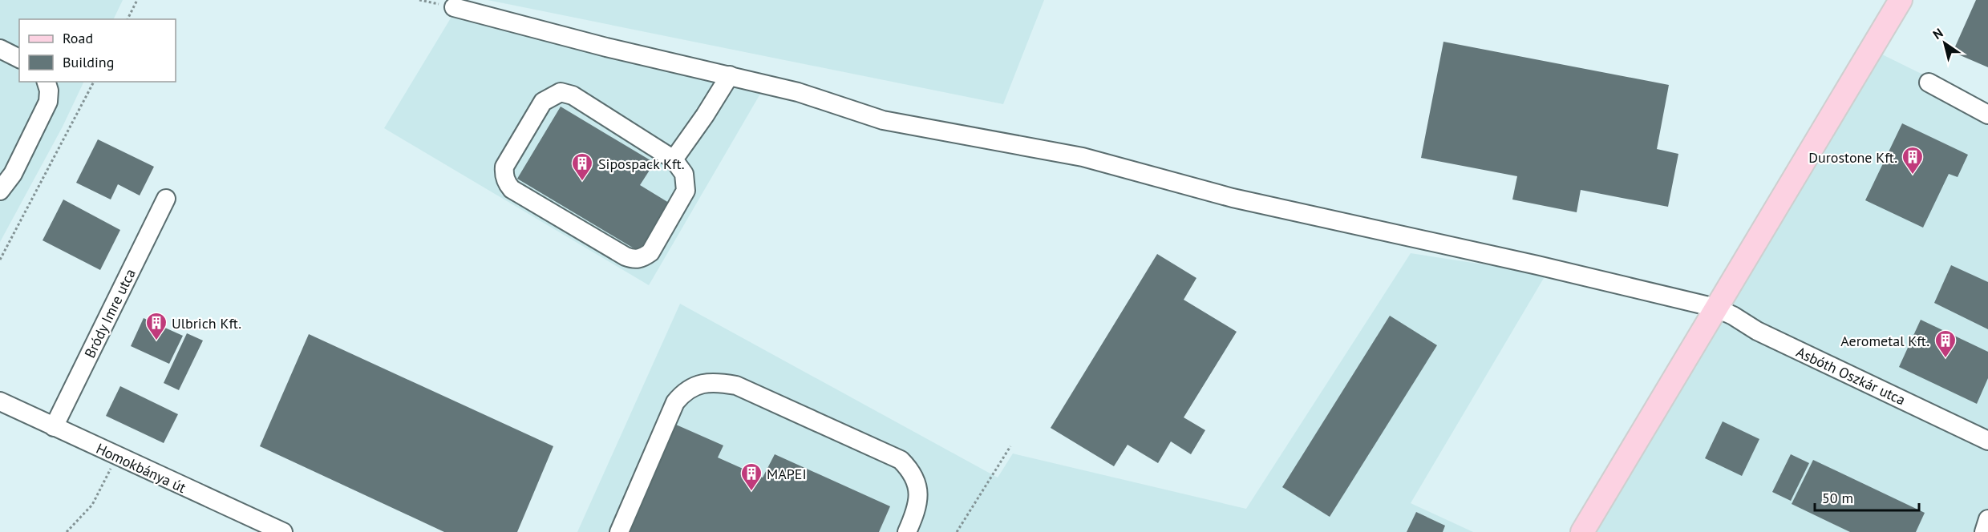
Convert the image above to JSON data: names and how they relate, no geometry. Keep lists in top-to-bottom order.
{
  "streets": {
    "street": ["Bródy Imre utca", "Asbóth Oszkár utca", "Homokbánya út"]
  },
  "crossings": [
    ["Bródy Imre utca", "Homokbánya út"]
  ],
  "places": {
    "building": [
      "Durostone Kft.",
      "Sipospack Kft.",
      "Ulbrich Kft.",
      "Aerometal Kft.",
      "MAPEI"
    ]
  },
  "legend": ["Road", "Building"],
  "scale_bar": "50 m",
  "north": "top left"
}
